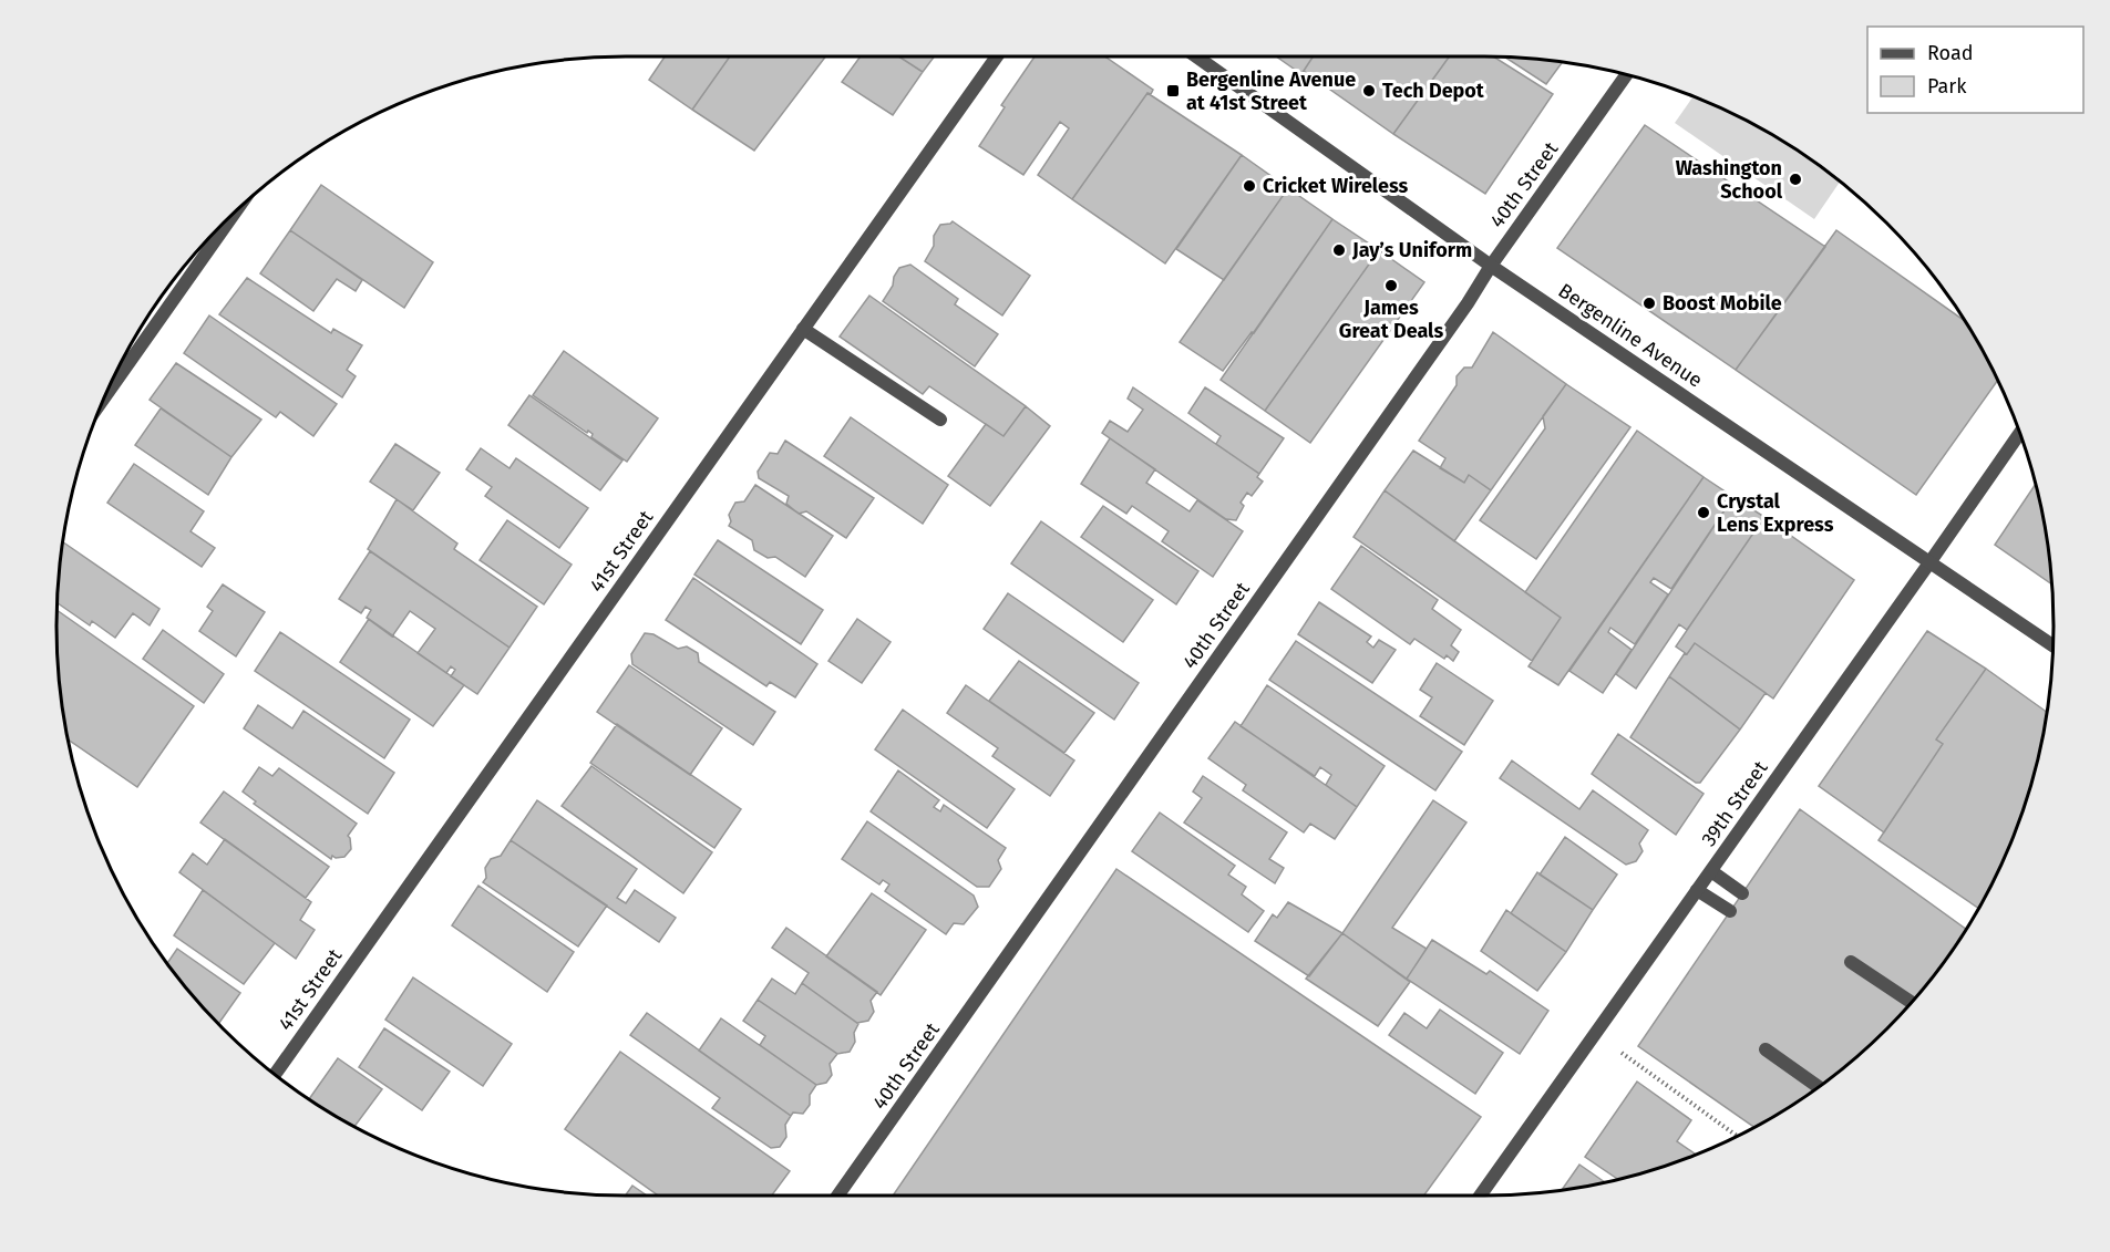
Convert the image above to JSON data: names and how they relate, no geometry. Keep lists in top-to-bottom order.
{
  "streets": {
    "street": [
      "40th Street",
      "Bergenline Avenue",
      "41st Street",
      "39th Street"
    ]
  },
  "crossings": [
    ["40th Street", "Bergenline Avenue"],
    ["Bergenline Avenue", "39th Street"]
  ],
  "places": {
    "transit": ["Bergenline Avenue at 41st Street"],
    "other": [
      "Tech Depot",
      "Washington School",
      "Cricket Wireless",
      "Jay’s Uniform",
      "James Great Deals",
      "Boost Mobile",
      "Crystal Lens Express"
    ]
  },
  "legend": ["Road", "Park"]
}
